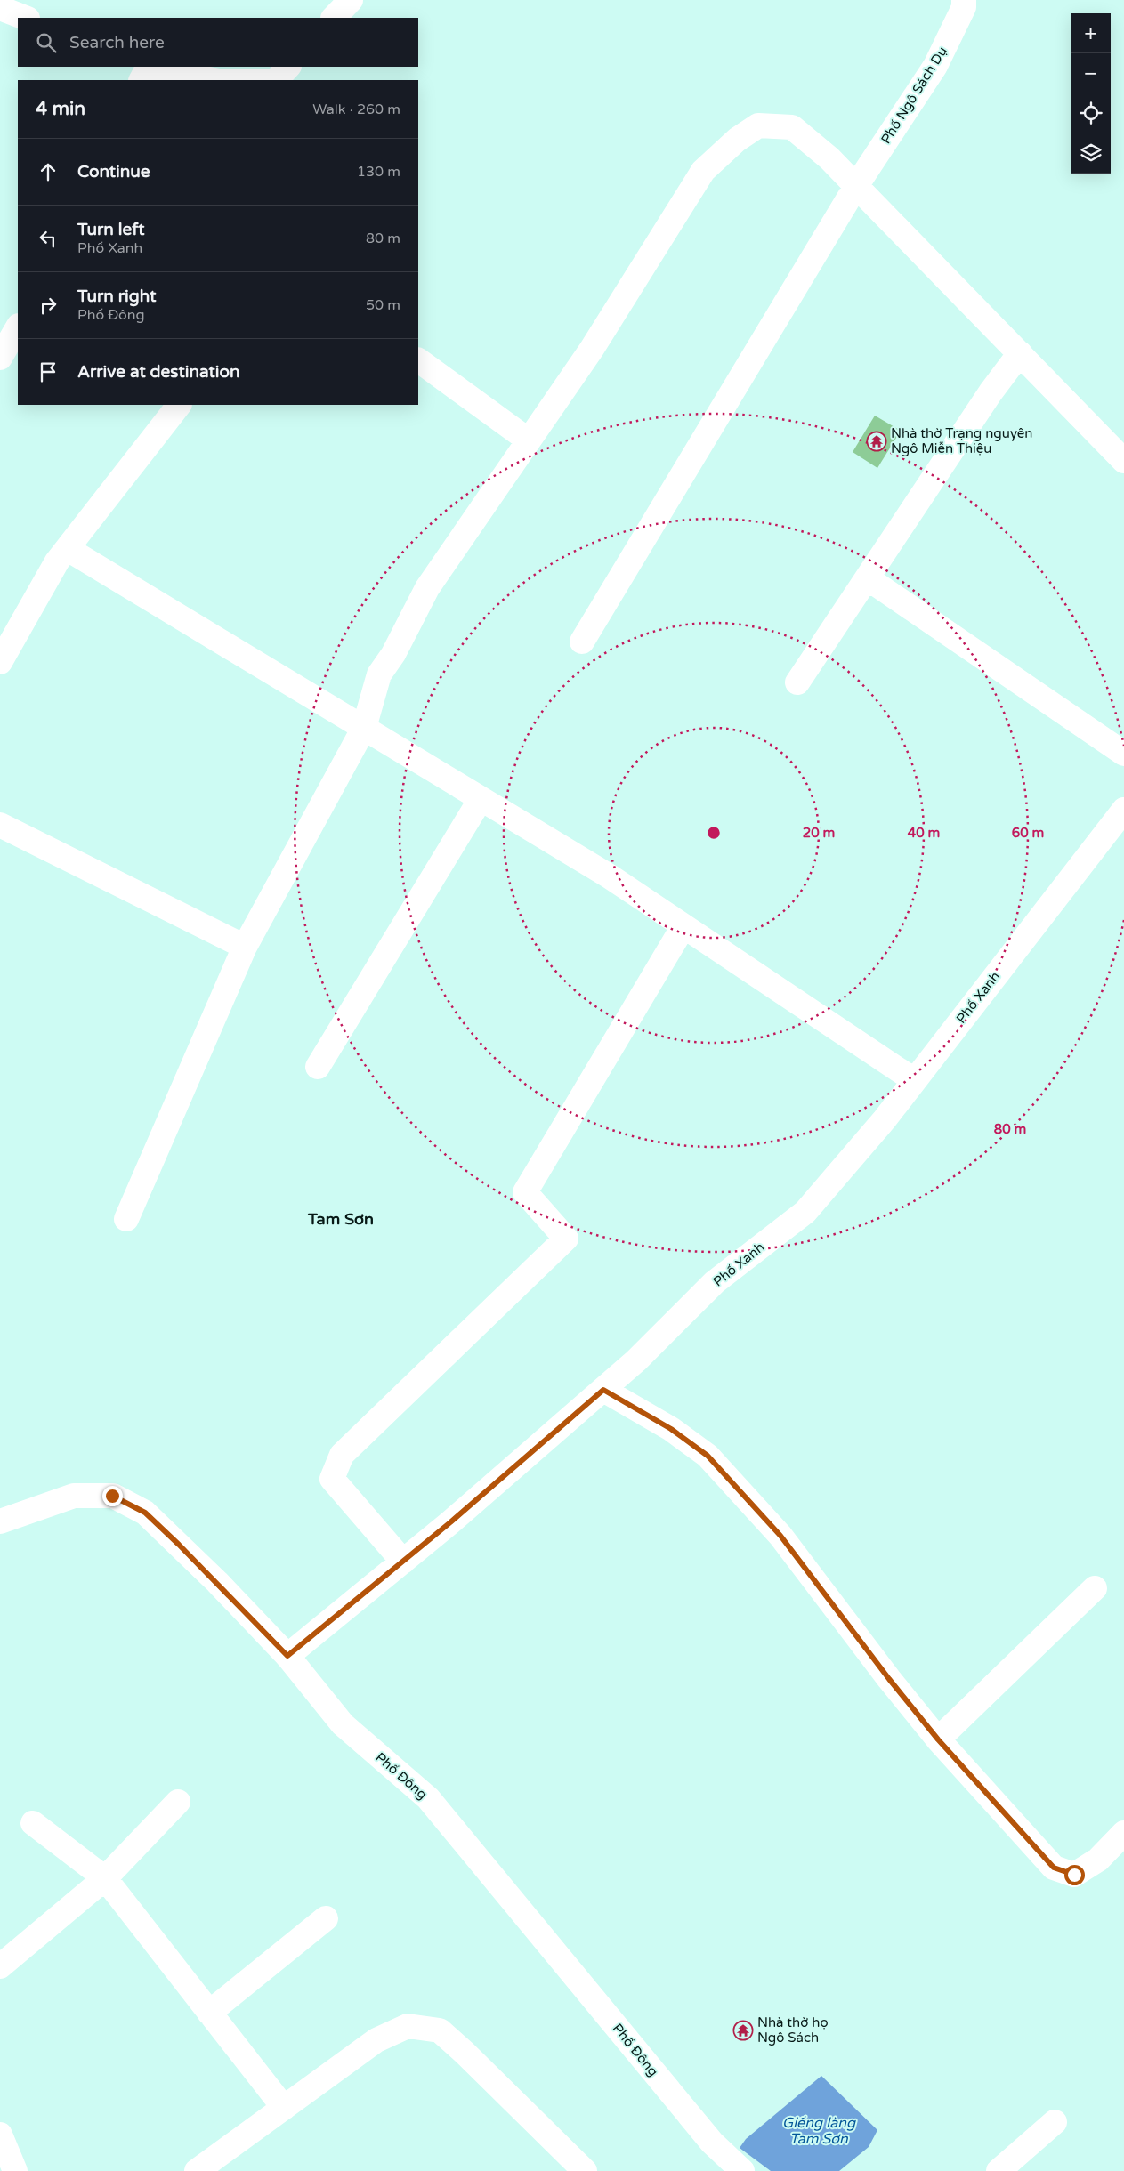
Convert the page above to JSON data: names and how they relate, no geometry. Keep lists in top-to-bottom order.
{
  "streets": {
    "street": ["Phố Ngô Sách Dụ", "Phố Xanh", "Phố Đông"]
  },
  "crossings": [
    ["Phố Xanh", "Phố Đông"]
  ],
  "districts": ["Tam Sơn"],
  "water": ["Giếng làng Tam Sơn"],
  "places": {
    "temple": ["Nhà thờ Trạng nguyên Ngô Miễn Thiệu", "Nhà thờ họ Ngô Sách"]
  },
  "page": {
    "map_buttons": ["+", "−"],
    "search": "Search here",
    "heading": ["4 min", "Walk · 260 m"],
    "list": [
      ["Continue", "130 m"],
      ["Turn left", "Phố Xanh", "80 m"],
      ["Turn right", "Phố Đông", "50 m"],
      "Arrive at destination"
    ]
  },
  "rings": [
    "20 m",
    "40 m",
    "60 m",
    "80 m"
  ]
}
